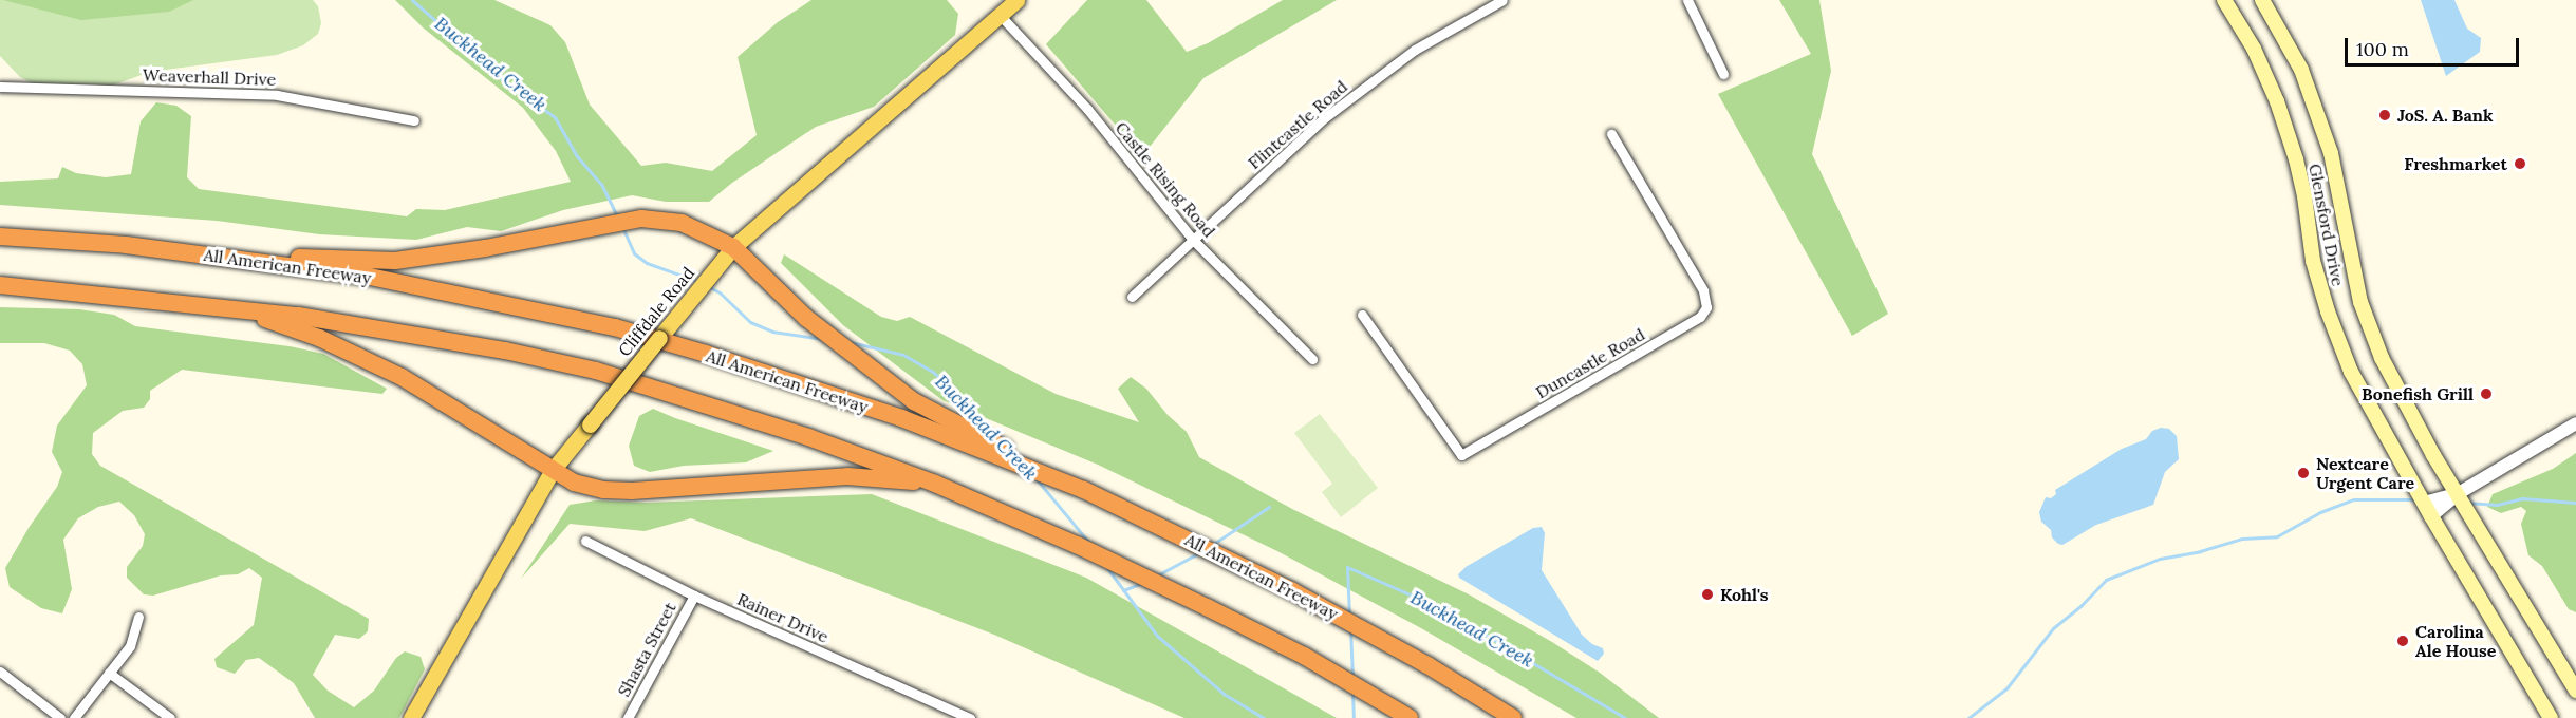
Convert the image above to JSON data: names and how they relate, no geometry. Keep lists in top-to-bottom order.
{
  "streets": {
    "highway": ["All American Freeway"],
    "main road": ["Glensford Drive", "Cliffdale Road"],
    "street": [
      "Weaverhall Drive",
      "Flintcastle Road",
      "Castle Rising Road",
      "Duncastle Road",
      "Rainer Drive",
      "Shasta Street"
    ]
  },
  "crossings": [
    ["Flintcastle Road", "Castle Rising Road"],
    ["Castle Rising Road", "Cliffdale Road"],
    ["Rainer Drive", "Shasta Street"]
  ],
  "water": ["Buckhead Creek"],
  "places": [
    "JoS. A. Bank",
    "Freshmarket",
    "Bonefish Grill",
    "Nextcare Urgent Care",
    "Kohl's",
    "Carolina Ale House"
  ],
  "scale_bar": "100 m"
}
